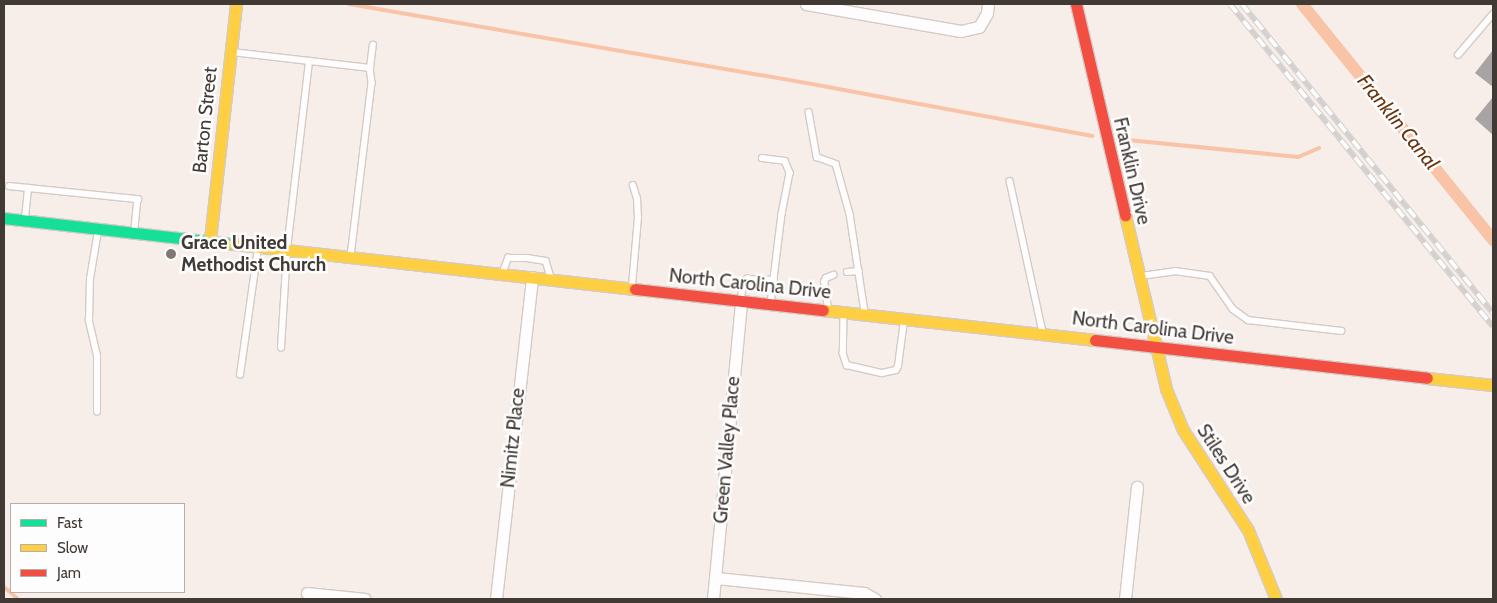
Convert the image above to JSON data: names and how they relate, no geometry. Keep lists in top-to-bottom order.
{
  "streets": {
    "main road": [
      "Barton Street",
      "Franklin Drive",
      "North Carolina Drive",
      "Stiles Drive"
    ],
    "street": ["Nimitz Place", "Green Valley Place"]
  },
  "crossings": [
    ["Barton Street", "North Carolina Drive"],
    ["Franklin Drive", "North Carolina Drive"],
    ["Franklin Drive", "Stiles Drive"],
    ["North Carolina Drive", "Nimitz Place"],
    ["North Carolina Drive", "Green Valley Place"],
    ["North Carolina Drive", "Stiles Drive"]
  ],
  "water": ["Franklin Canal"],
  "places": ["Grace United Methodist Church"],
  "legend": ["Fast", "Slow", "Jam"]
}
